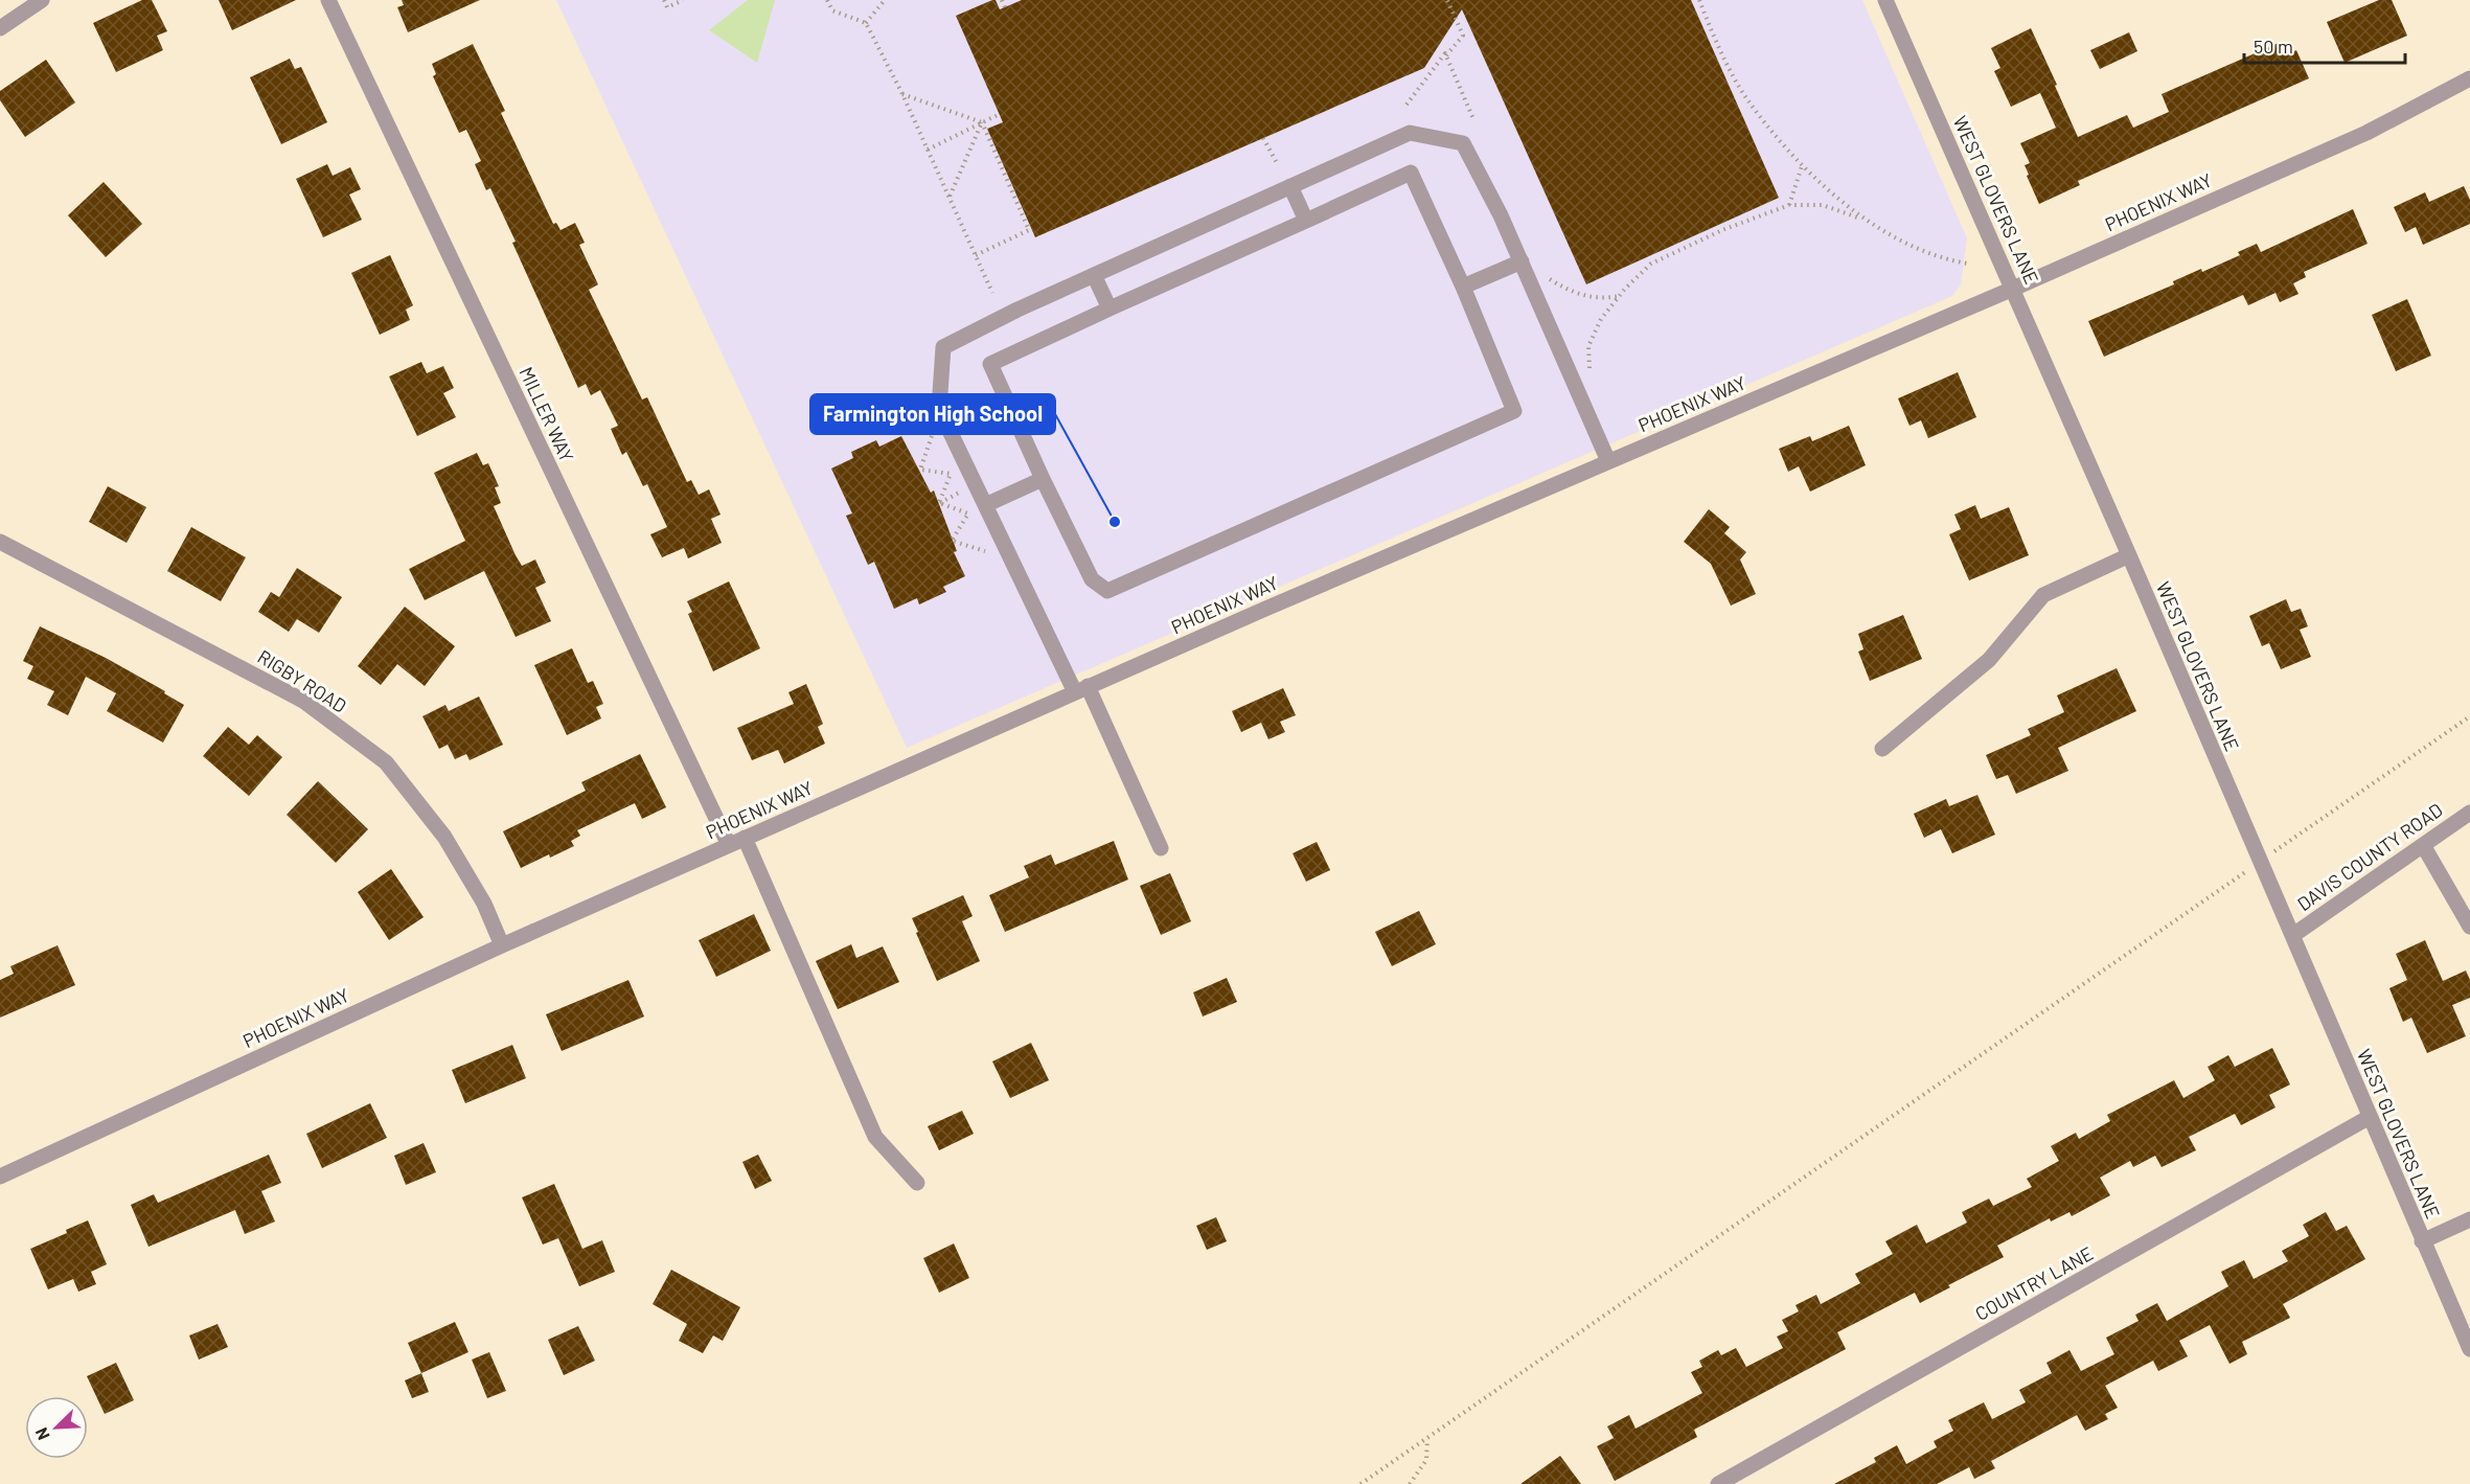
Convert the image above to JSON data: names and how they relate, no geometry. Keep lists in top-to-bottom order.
{
  "streets": {
    "street": [
      "WEST GLOVERS LANE",
      "PHOENIX WAY",
      "MILLER WAY",
      "RIGBY ROAD",
      "DAVIS COUNTY ROAD",
      "COUNTRY LANE"
    ]
  },
  "crossings": [
    ["WEST GLOVERS LANE", "PHOENIX WAY"],
    ["WEST GLOVERS LANE", "DAVIS COUNTY ROAD"],
    ["WEST GLOVERS LANE", "COUNTRY LANE"],
    ["PHOENIX WAY", "MILLER WAY"],
    ["PHOENIX WAY", "RIGBY ROAD"]
  ],
  "places": ["Farmington High School"],
  "scale_bar": "50 m",
  "north": "bottom left"
}
